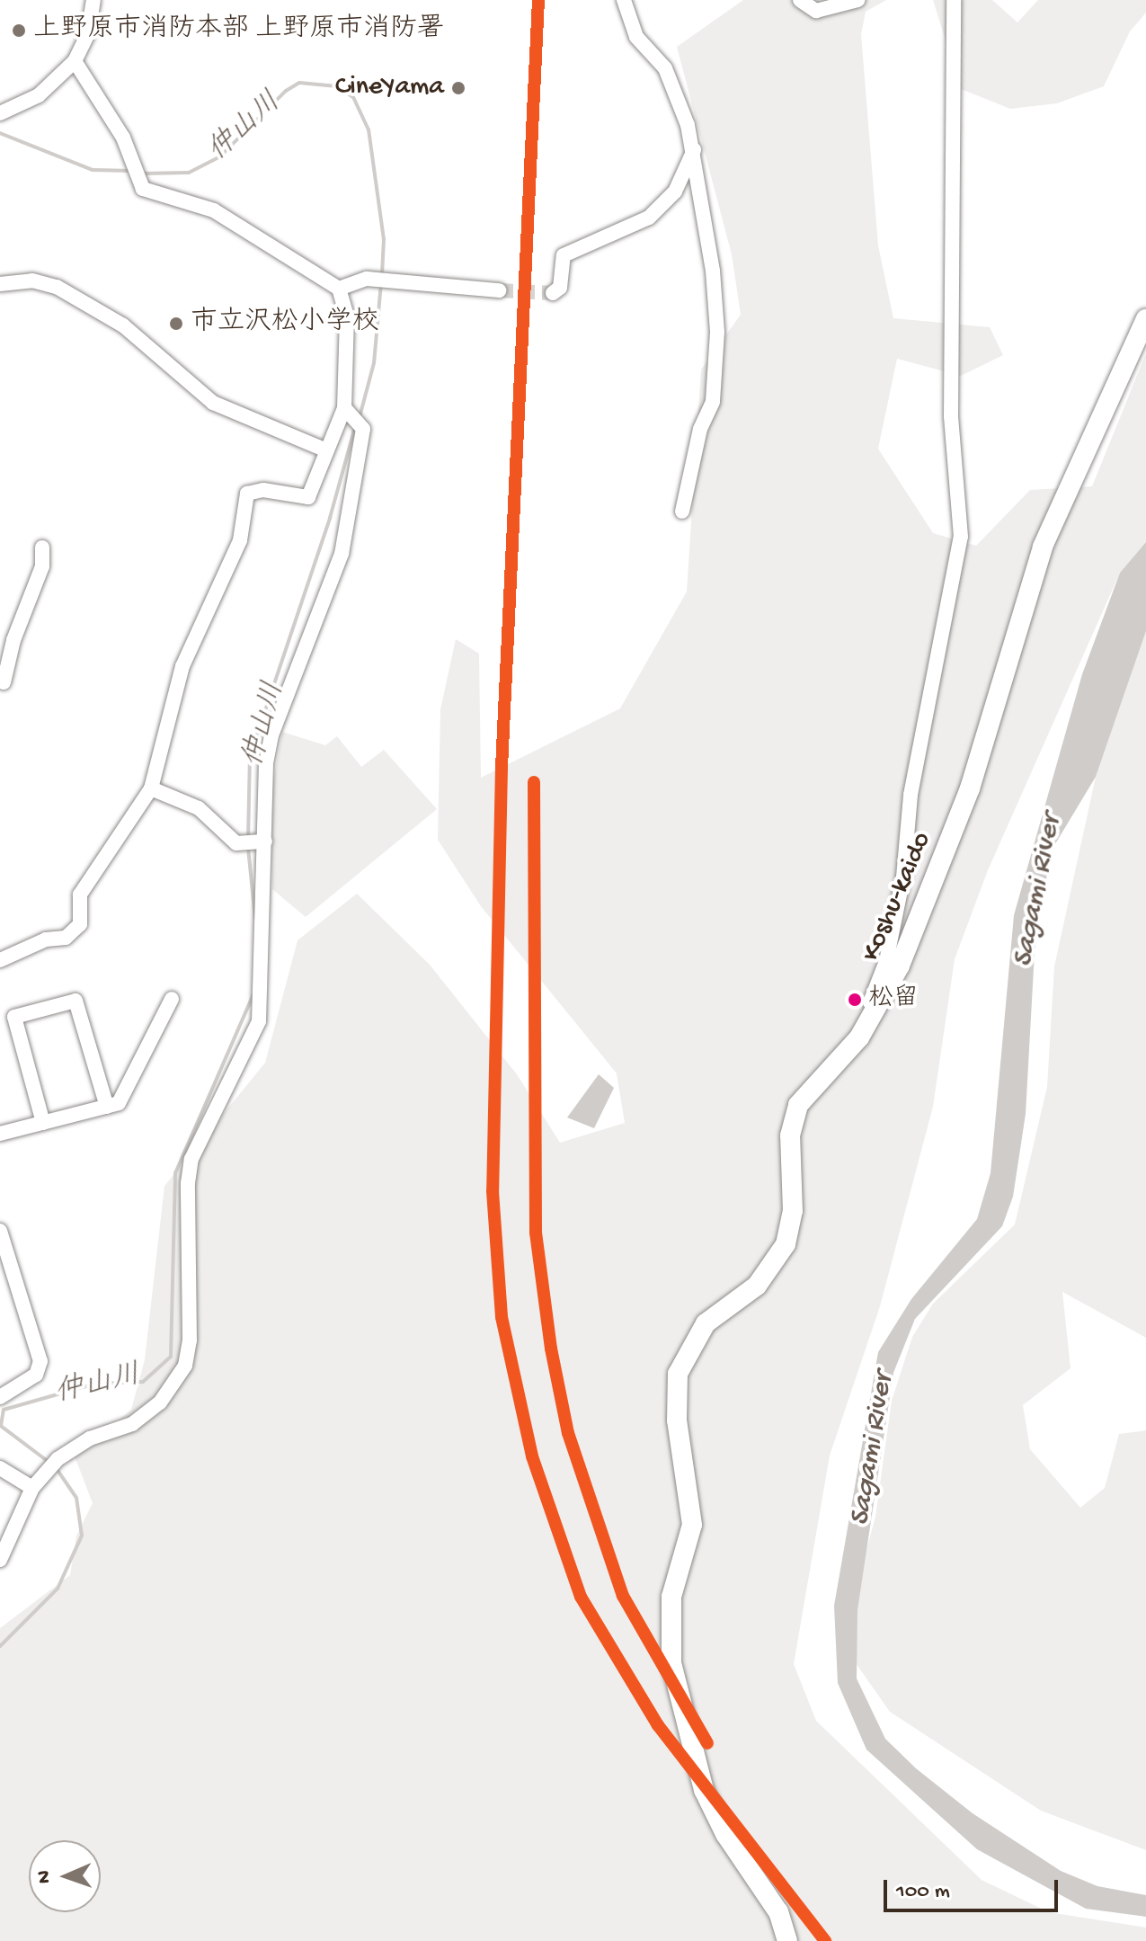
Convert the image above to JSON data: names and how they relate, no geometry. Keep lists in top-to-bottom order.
{
  "streets": {
    "highway": ["Koshu-kaido"]
  },
  "water": ["仲山川", "Sagami River"],
  "places": [
    "上野原市消防本部 上野原市消防署",
    "CineYama",
    "市立沢松小学校",
    "松留"
  ],
  "scale_bar": "100 m",
  "north": "left"
}
